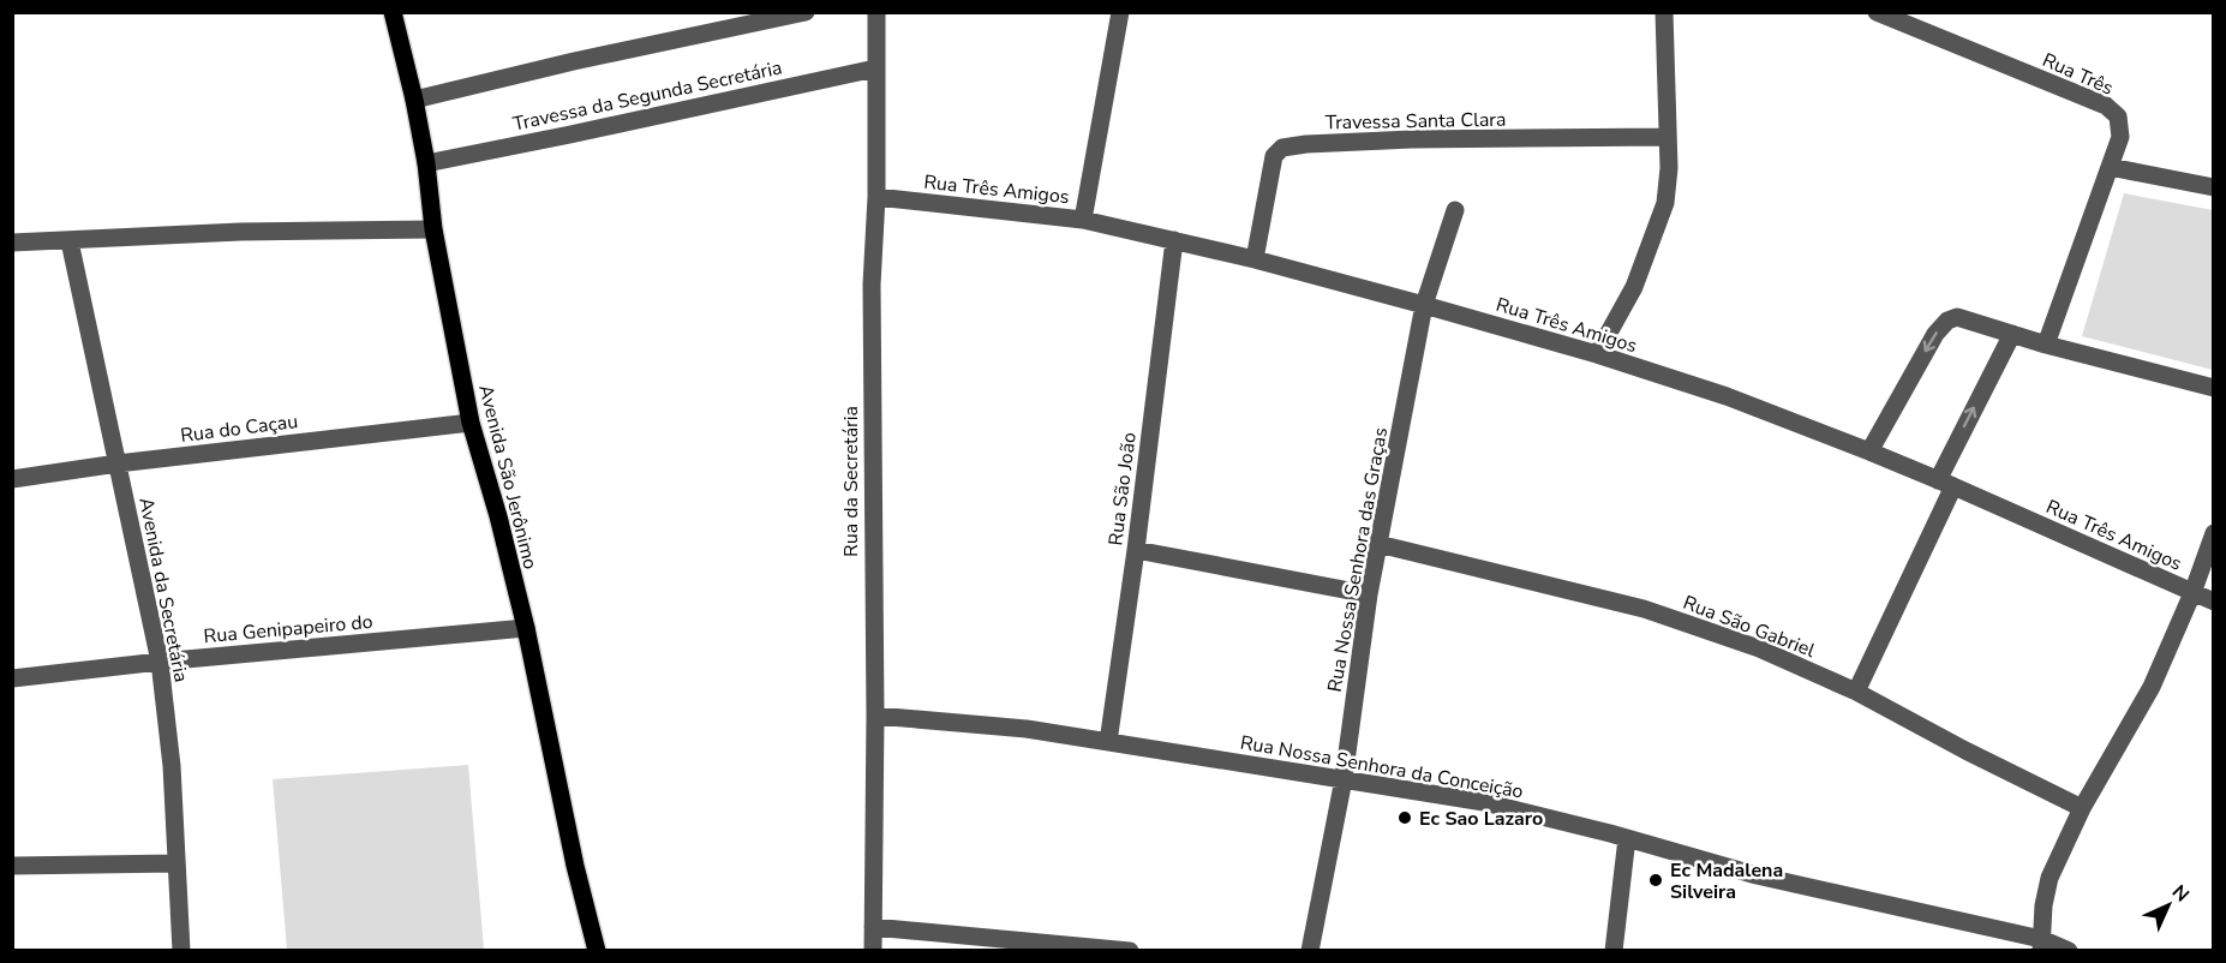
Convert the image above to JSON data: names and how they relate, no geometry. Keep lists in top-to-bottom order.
{
  "streets": {
    "main road": ["Avenida São Jerônimo"],
    "street": [
      "Rua Três",
      "Travessa da Segunda Secretária",
      "Travessa Santa Clara",
      "Rua Três Amigos",
      "Rua do Caçau",
      "Rua da Secretária",
      "Rua São João",
      "Rua Nossa Senhora das Graças",
      "Avenida da Secretária",
      "Rua São Gabriel",
      "Rua Genipapeiro do",
      "Rua Nossa Senhora da Conceição"
    ]
  },
  "crossings": [
    ["Travessa da Segunda Secretária", "Avenida São Jerônimo"],
    ["Travessa da Segunda Secretária", "Rua da Secretária"],
    ["Travessa Santa Clara", "Rua Três Amigos"],
    ["Rua Três Amigos", "Rua da Secretária"],
    ["Rua Três Amigos", "Rua São João"],
    ["Rua Três Amigos", "Rua Nossa Senhora das Graças"],
    ["Rua do Caçau", "Avenida São Jerônimo"],
    ["Rua do Caçau", "Avenida da Secretária"],
    ["Avenida São Jerônimo", "Rua Genipapeiro do"],
    ["Rua da Secretária", "Rua Nossa Senhora da Conceição"],
    ["Rua São João", "Rua Nossa Senhora da Conceição"],
    ["Rua Nossa Senhora das Graças", "Rua São Gabriel"],
    ["Rua Nossa Senhora das Graças", "Rua Nossa Senhora da Conceição"],
    ["Avenida da Secretária", "Rua Genipapeiro do"]
  ],
  "places": ["Ec Sao Lazaro", "Ec Madalena Silveira"],
  "north": "top right"
}
